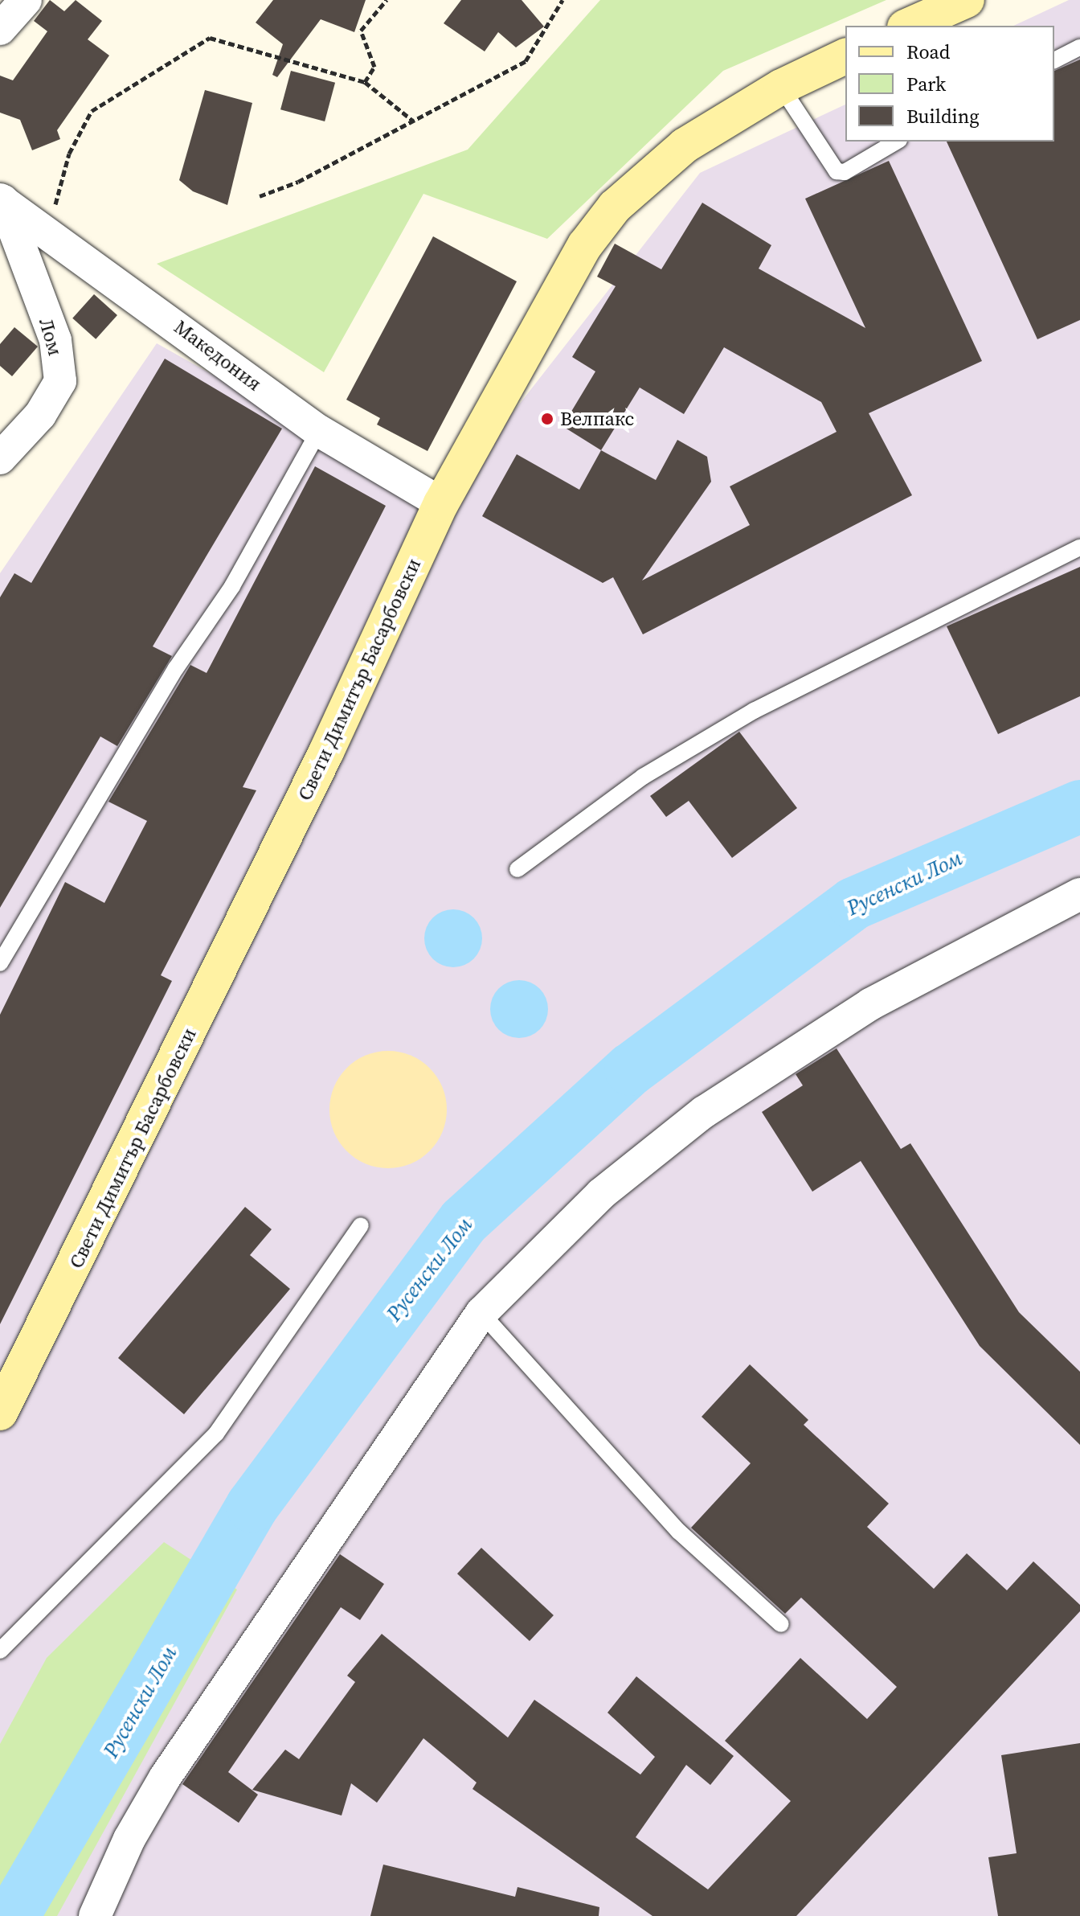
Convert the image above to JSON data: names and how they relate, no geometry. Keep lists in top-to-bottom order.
{
  "streets": {
    "street": ["Лом", "Македония", "Свети Димитър Басарбовски"]
  },
  "crossings": [
    ["Лом", "Македония"],
    ["Македония", "Свети Димитър Басарбовски"]
  ],
  "water": ["Русенски Лом"],
  "places": ["Велпакс"],
  "legend": ["Road", "Park", "Building"]
}
